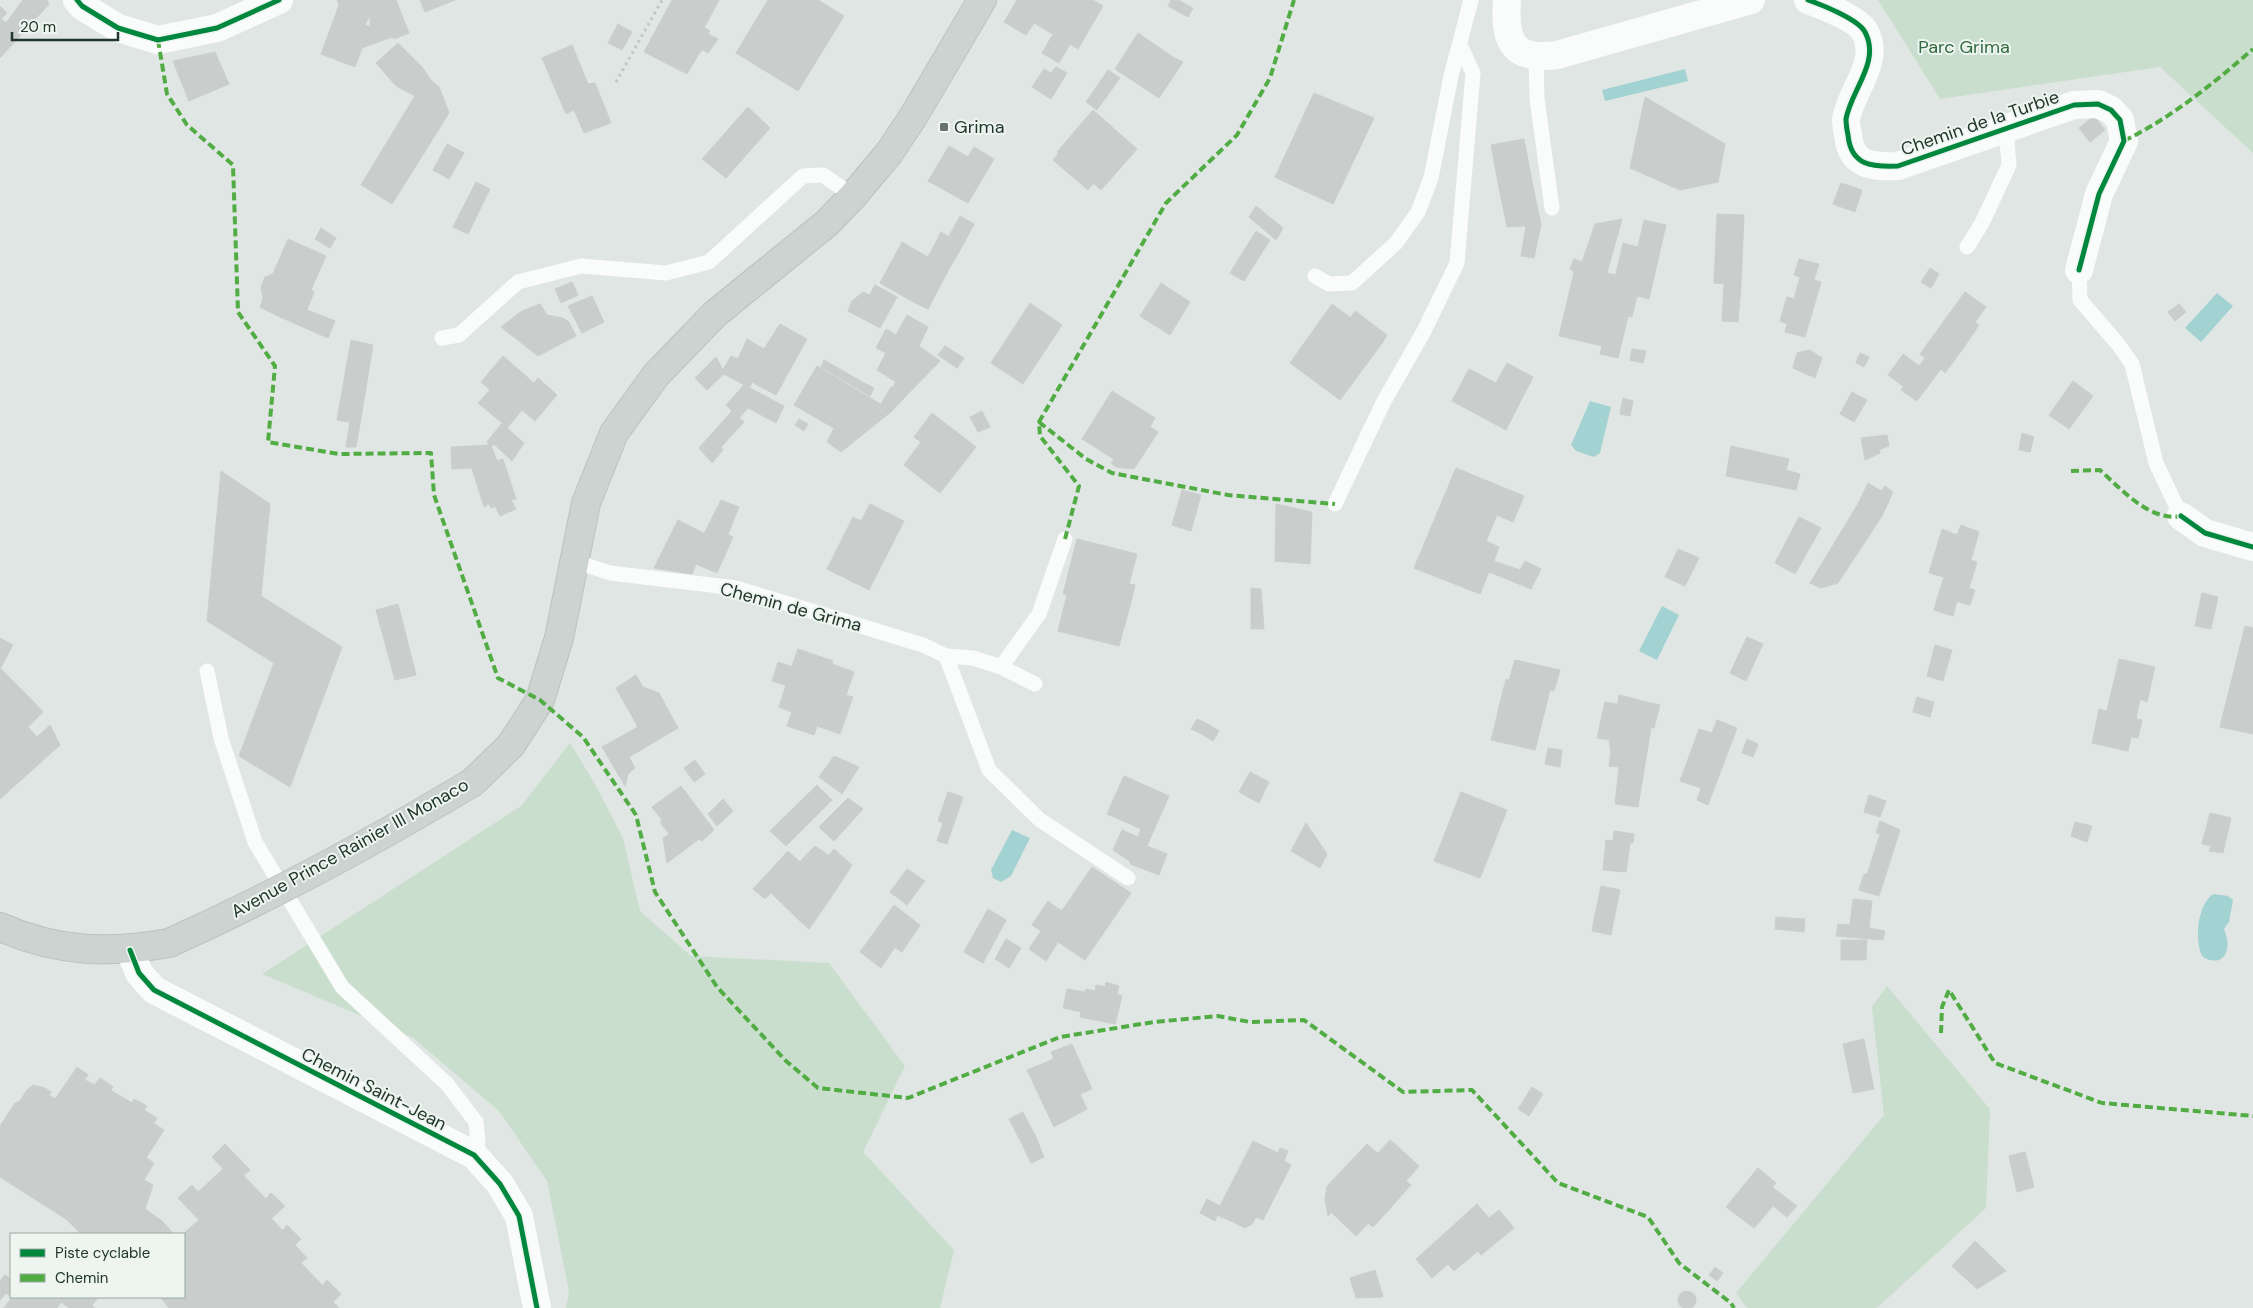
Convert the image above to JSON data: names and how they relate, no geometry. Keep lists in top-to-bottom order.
{
  "streets": {
    "main road": ["Avenue Prince Rainier III Monaco"],
    "street": ["Chemin de la Turbie", "Chemin Saint-Jean"],
    "lane": ["Chemin de Grima"]
  },
  "crossings": [
    ["Chemin de Grima", "Avenue Prince Rainier III Monaco"],
    ["Avenue Prince Rainier III Monaco", "Chemin Saint-Jean"]
  ],
  "parks": ["Parc Grima"],
  "places": {
    "transit": ["Grima"]
  },
  "legend": ["Piste cyclable", "Chemin"],
  "scale_bar": "20 m"
}
